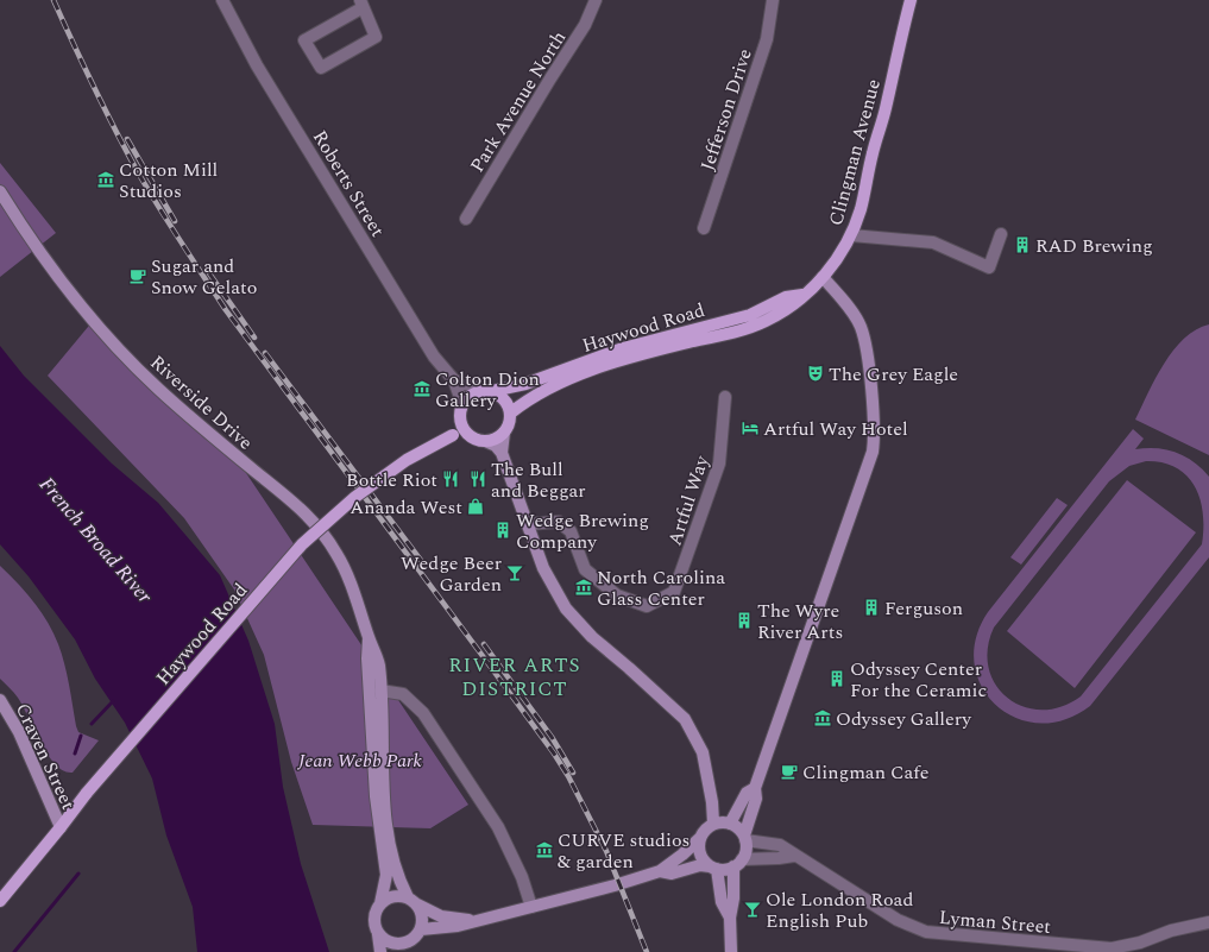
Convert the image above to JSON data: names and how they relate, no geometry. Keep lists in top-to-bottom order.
{
  "streets": {
    "main road": [
      "Clingman Avenue",
      "Haywood Road",
      "Riverside Drive",
      "Craven Street"
    ],
    "street": [
      "Park Avenue North",
      "Jefferson Drive",
      "Roberts Street",
      "Artful Way",
      "Lyman Street"
    ]
  },
  "crossings": [
    ["Clingman Avenue", "Haywood Road"],
    ["Roberts Street", "Haywood Road"],
    ["Haywood Road", "Craven Street"]
  ],
  "districts": ["RIVER ARTS DISTRICT"],
  "water": ["French Broad River"],
  "parks": ["Jean Webb Park"],
  "places": {
    "museum": [
      "Cotton Mill Studios",
      "Colton Dion Gallery",
      "North Carolina Glass Center",
      "Odyssey Gallery",
      "CURVE studios & garden"
    ],
    "building": [
      "RAD Brewing",
      "Wedge Brewing Company",
      "Ferguson",
      "The Wyre River Arts",
      "Odyssey Center For the Ceramic"
    ],
    "cafe": ["Sugar and Snow Gelato", "Clingman Cafe"],
    "theatre": ["The Grey Eagle"],
    "hotel": ["Artful Way Hotel"],
    "restaurant": ["Bottle Riot", "The Bull and Beggar"],
    "shop": ["Ananda West"],
    "bar": ["Wedge Beer Garden", "Ole London Road English Pub"]
  }
}
